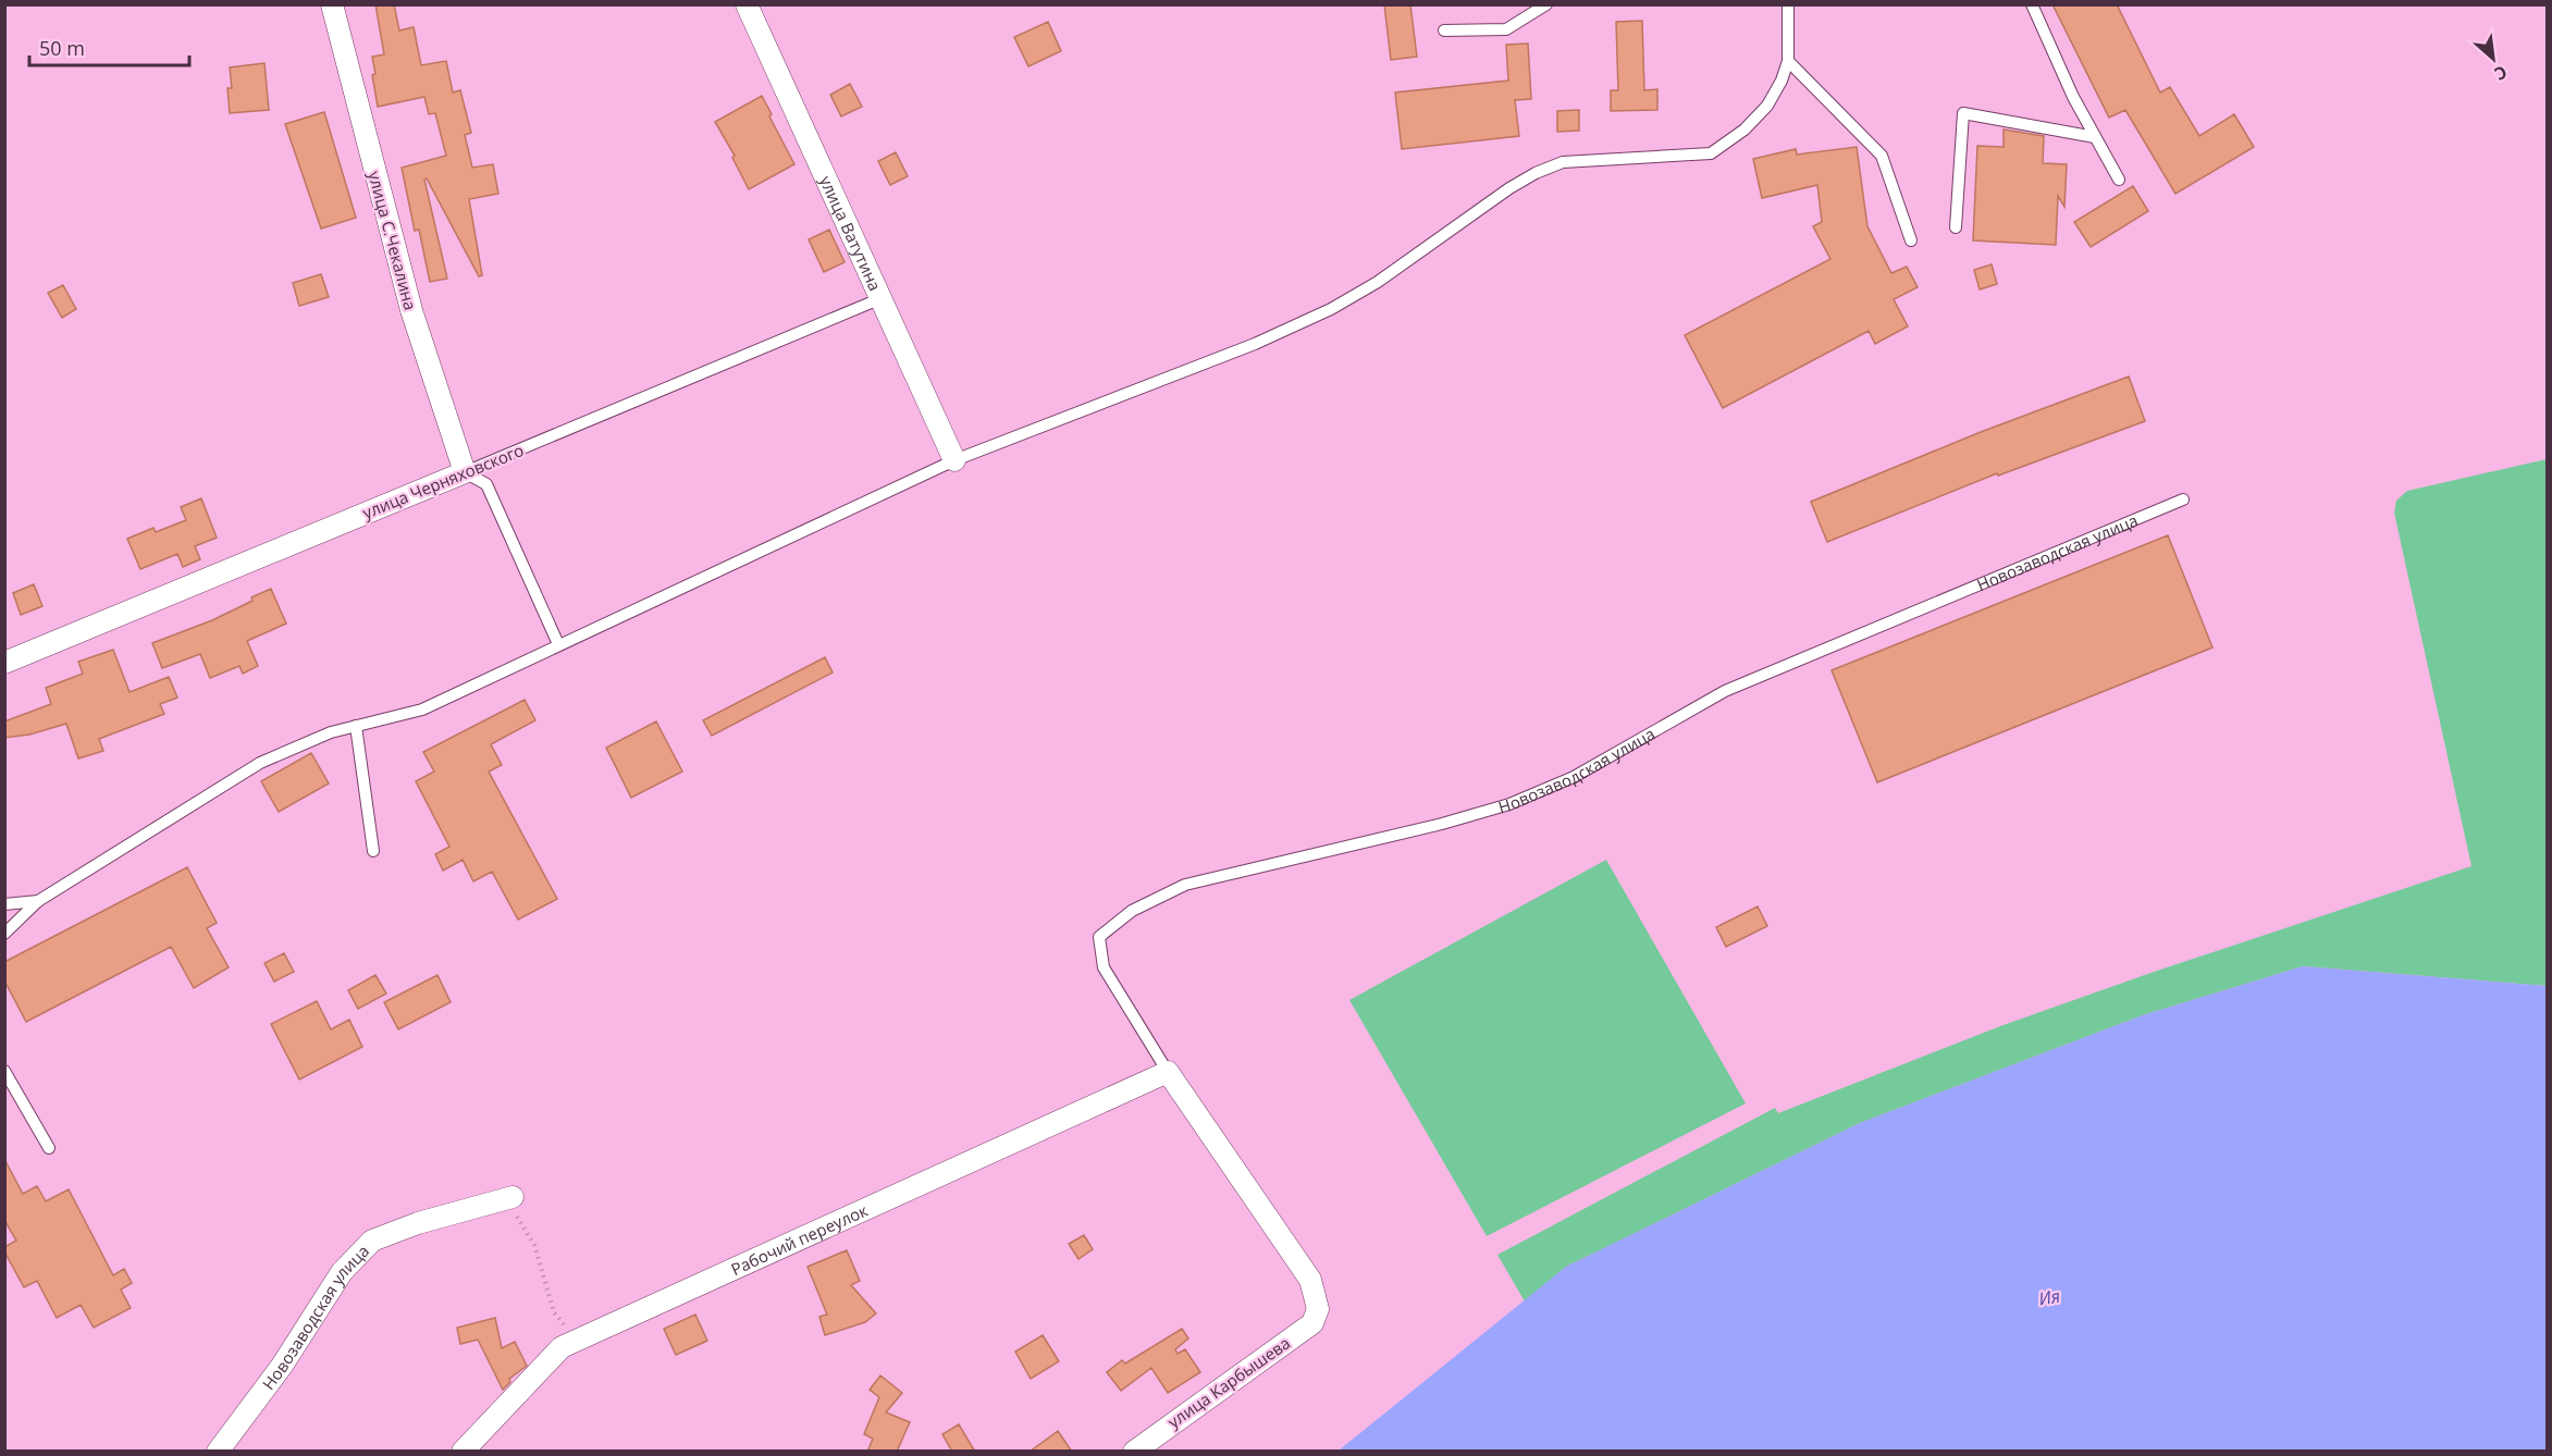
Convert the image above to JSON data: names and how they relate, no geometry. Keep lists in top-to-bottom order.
{
  "streets": {
    "street": [
      "улица Ватутина",
      "улица С.Чекалина",
      "улица Черняховского",
      "Новозаводская улица",
      "Рабочий переулок",
      "улица Карбышева"
    ]
  },
  "crossings": [
    ["улица Ватутина", "улица Черняховского"],
    ["улица С.Чекалина", "улица Черняховского"],
    ["Новозаводская улица", "Рабочий переулок"],
    ["Новозаводская улица", "улица Карбышева"],
    ["Рабочий переулок", "улица Карбышева"]
  ],
  "water": ["Ия"],
  "scale_bar": "50 m",
  "north": "bottom right"
}
